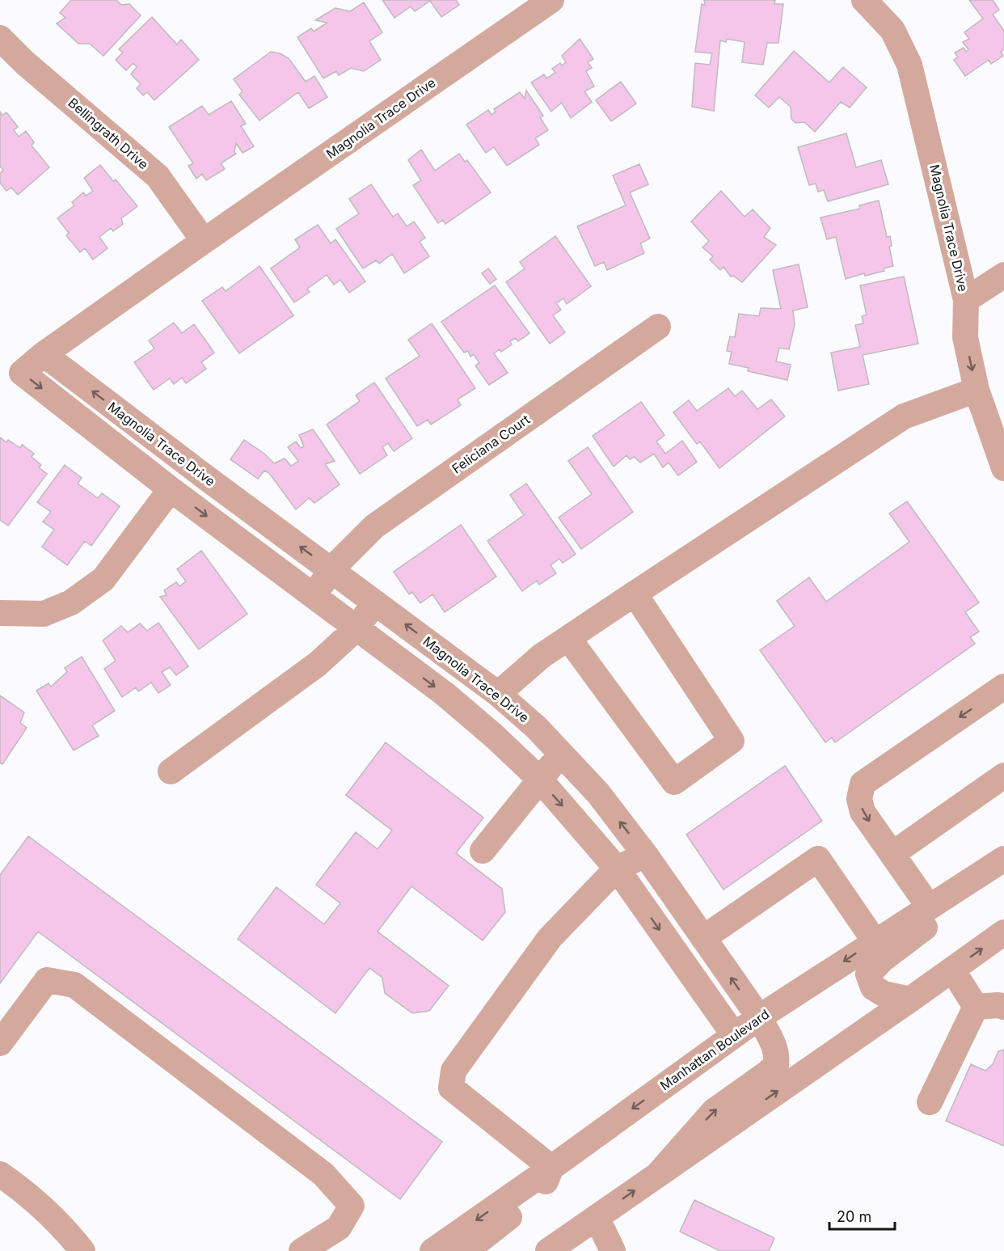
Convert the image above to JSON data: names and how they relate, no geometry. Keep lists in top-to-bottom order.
{
  "streets": {
    "street": [
      "Magnolia Trace Drive",
      "Bellingrath Drive",
      "Feliciana Court",
      "Manhattan Boulevard"
    ]
  },
  "crossings": [
    ["Magnolia Trace Drive", "Bellingrath Drive"],
    ["Magnolia Trace Drive", "Feliciana Court"],
    ["Magnolia Trace Drive", "Manhattan Boulevard"]
  ],
  "scale_bar": "20 m"
}
